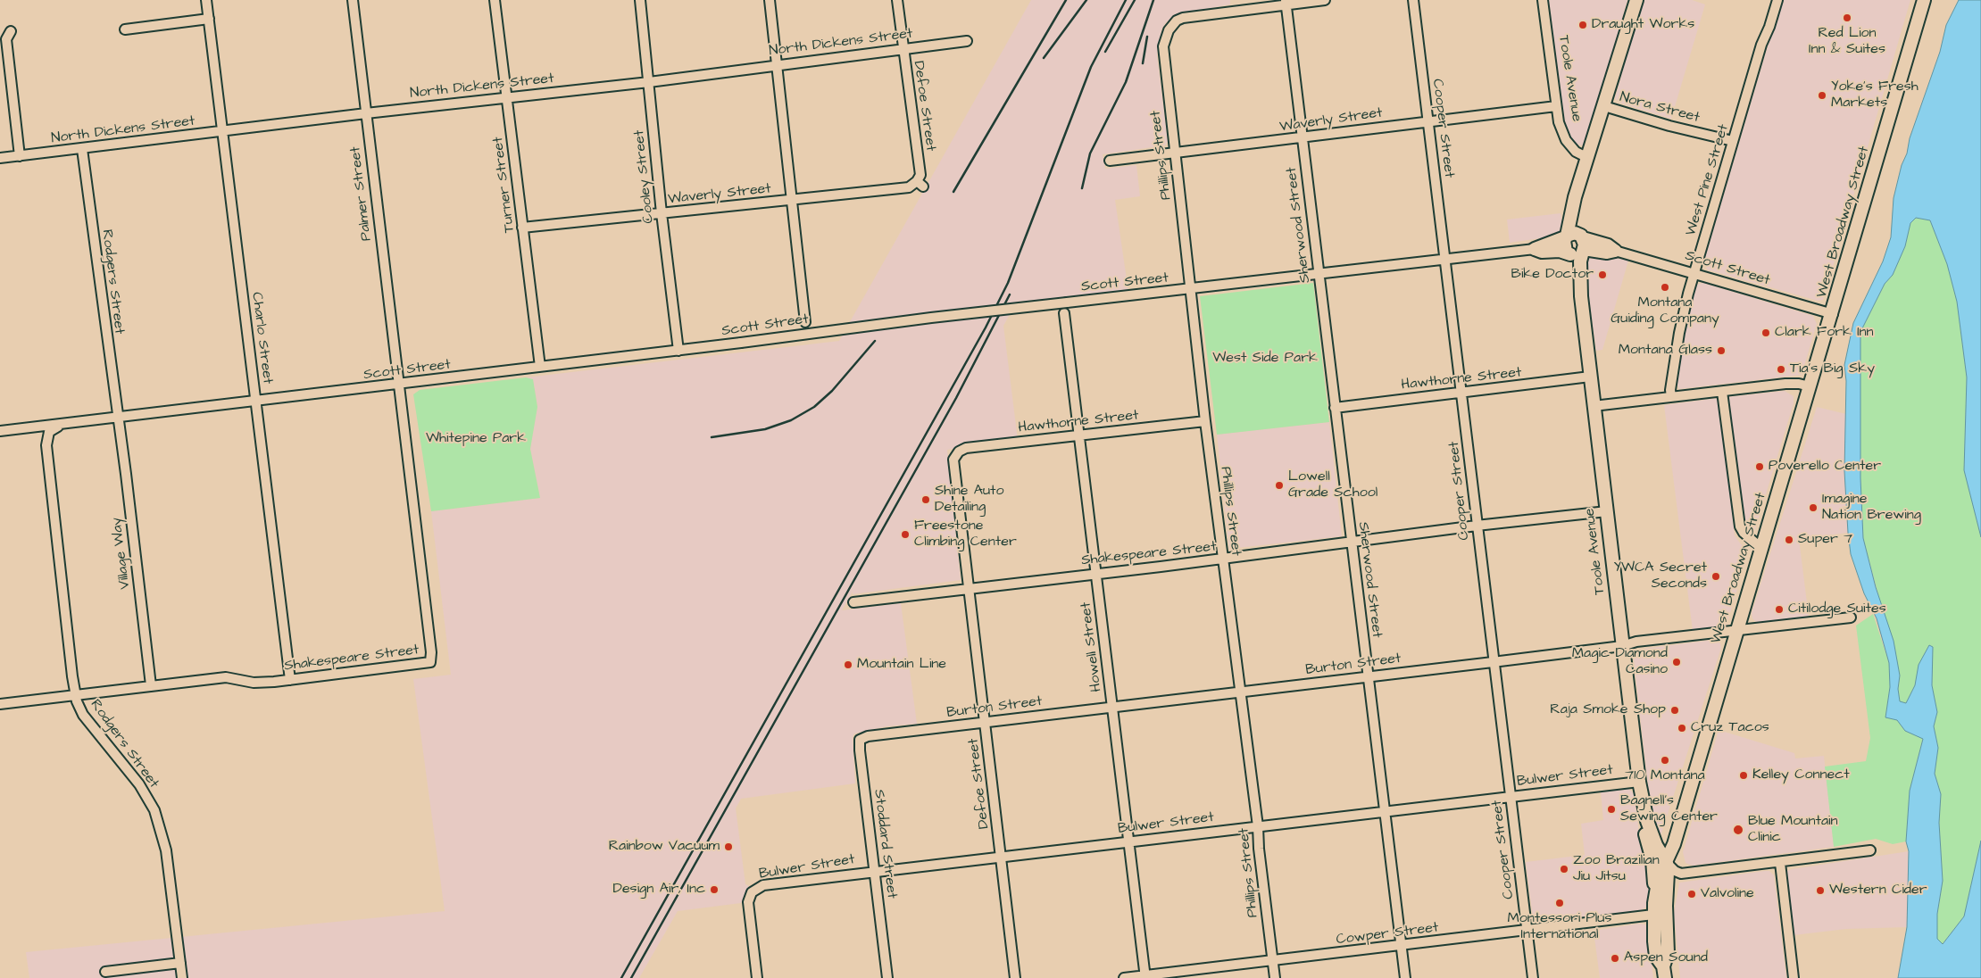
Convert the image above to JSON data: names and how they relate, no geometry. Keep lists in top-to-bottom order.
{
  "streets": {
    "main road": ["Toole Avenue", "West Broadway Street"],
    "street": [
      "North Dickens Street",
      "Defoe Street",
      "Nora Street",
      "Waverly Street",
      "Cooper Street",
      "Phillips Street",
      "Cooley Street",
      "West Pine Street",
      "Turner Street",
      "Palmer Street",
      "Sherwood Street",
      "Scott Street",
      "Rodgers Street",
      "Charlo Street",
      "Hawthorne Street",
      "Village Way",
      "Shakespeare Street",
      "Howell Street",
      "Burton Street",
      "Bulwer Street",
      "Stoddard Street",
      "Cowper Street"
    ]
  },
  "crossings": [
    ["North Dickens Street", "Defoe Street"],
    ["North Dickens Street", "Cooley Street"],
    ["North Dickens Street", "Turner Street"],
    ["North Dickens Street", "Palmer Street"],
    ["North Dickens Street", "Rodgers Street"],
    ["North Dickens Street", "Charlo Street"],
    ["Toole Avenue", "Waverly Street"],
    ["Toole Avenue", "West Broadway Street"],
    ["Toole Avenue", "Hawthorne Street"],
    ["Toole Avenue", "Shakespeare Street"],
    ["Toole Avenue", "Burton Street"],
    ["Toole Avenue", "Bulwer Street"],
    ["Toole Avenue", "Cowper Street"],
    ["Defoe Street", "Waverly Street"],
    ["Defoe Street", "Hawthorne Street"],
    ["Defoe Street", "Shakespeare Street"],
    ["Defoe Street", "Burton Street"],
    ["Defoe Street", "Bulwer Street"],
    ["Nora Street", "West Pine Street"],
    ["Waverly Street", "Cooper Street"],
    ["Waverly Street", "Phillips Street"],
    ["Waverly Street", "Cooley Street"],
    ["Waverly Street", "Turner Street"],
    ["Waverly Street", "Sherwood Street"],
    ["Cooper Street", "Scott Street"],
    ["Cooper Street", "Hawthorne Street"],
    ["Cooper Street", "Shakespeare Street"],
    ["Cooper Street", "Burton Street"],
    ["Cooper Street", "Bulwer Street"],
    ["Cooper Street", "Cowper Street"],
    ["Phillips Street", "Sherwood Street"],
    ["Phillips Street", "Scott Street"],
    ["Phillips Street", "Hawthorne Street"],
    ["Phillips Street", "Shakespeare Street"],
    ["Phillips Street", "Burton Street"],
    ["Phillips Street", "Bulwer Street"],
    ["Phillips Street", "Cowper Street"],
    ["Cooley Street", "Scott Street"],
    ["West Pine Street", "Scott Street"],
    ["Turner Street", "Scott Street"],
    ["Palmer Street", "Scott Street"],
    ["Palmer Street", "Shakespeare Street"],
    ["West Broadway Street", "Scott Street"],
    ["West Broadway Street", "Burton Street"],
    ["West Broadway Street", "Cowper Street"],
    ["Sherwood Street", "Scott Street"],
    ["Sherwood Street", "Hawthorne Street"],
    ["Sherwood Street", "Shakespeare Street"],
    ["Sherwood Street", "Burton Street"],
    ["Sherwood Street", "Bulwer Street"],
    ["Sherwood Street", "Cowper Street"],
    ["Scott Street", "Rodgers Street"],
    ["Scott Street", "Charlo Street"],
    ["Scott Street", "Village Way"],
    ["Scott Street", "Shakespeare Street"],
    ["Rodgers Street", "Village Way"],
    ["Rodgers Street", "Shakespeare Street"],
    ["Charlo Street", "Shakespeare Street"],
    ["Hawthorne Street", "Howell Street"],
    ["Village Way", "Shakespeare Street"],
    ["Shakespeare Street", "Howell Street"],
    ["Howell Street", "Burton Street"],
    ["Howell Street", "Bulwer Street"],
    ["Howell Street", "Cowper Street"],
    ["Burton Street", "Stoddard Street"],
    ["Bulwer Street", "Stoddard Street"]
  ],
  "parks": ["West Side Park", "Whitepine Park"],
  "places": [
    "Red Lion Inn & Suites",
    "Draught Works",
    "Yoke's Fresh Markets",
    "Bike Doctor",
    "Montana Guiding Company",
    "Clark Fork Inn",
    "Montana Glass",
    "Tia's Big Sky",
    "Poverello Center",
    "Lowell Grade School",
    "Shine Auto Detailing",
    "Imagine Nation Brewing",
    "Freestone Climbing Center",
    "Super 7",
    "YWCA Secret Seconds",
    "Citilodge Suites",
    "Magic Diamond Casino",
    "Mountain Line",
    "Raja Smoke Shop",
    "Cruz Tacos",
    "710 Montana",
    "Kelley Connect",
    "Bagnell's Sewing Center",
    "Blue Mountain Clinic",
    "Rainbow Vacuum",
    "Zoo Brazilian Jiu Jitsu",
    "Design Air, Inc",
    "Western Cider",
    "Valvoline",
    "Montessori Plus International",
    "Aspen Sound"
  ]
}
